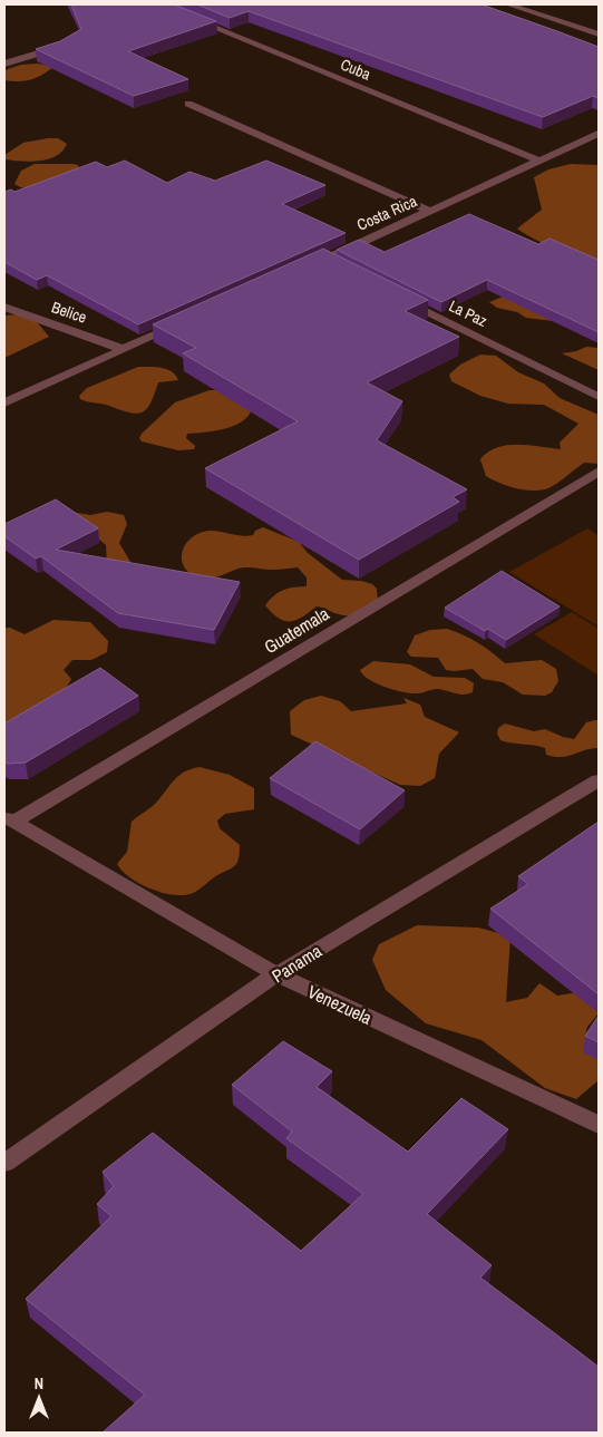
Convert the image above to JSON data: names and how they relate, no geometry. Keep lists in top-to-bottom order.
{
  "streets": {
    "street": [
      "Cuba",
      "Costa Rica",
      "Belice",
      "La Paz",
      "Guatemala",
      "Panama",
      "Venezuela"
    ]
  },
  "crossings": [
    ["Cuba", "Costa Rica"],
    ["Guatemala", "Venezuela"],
    ["Panama", "Venezuela"]
  ],
  "north": "top"
}
